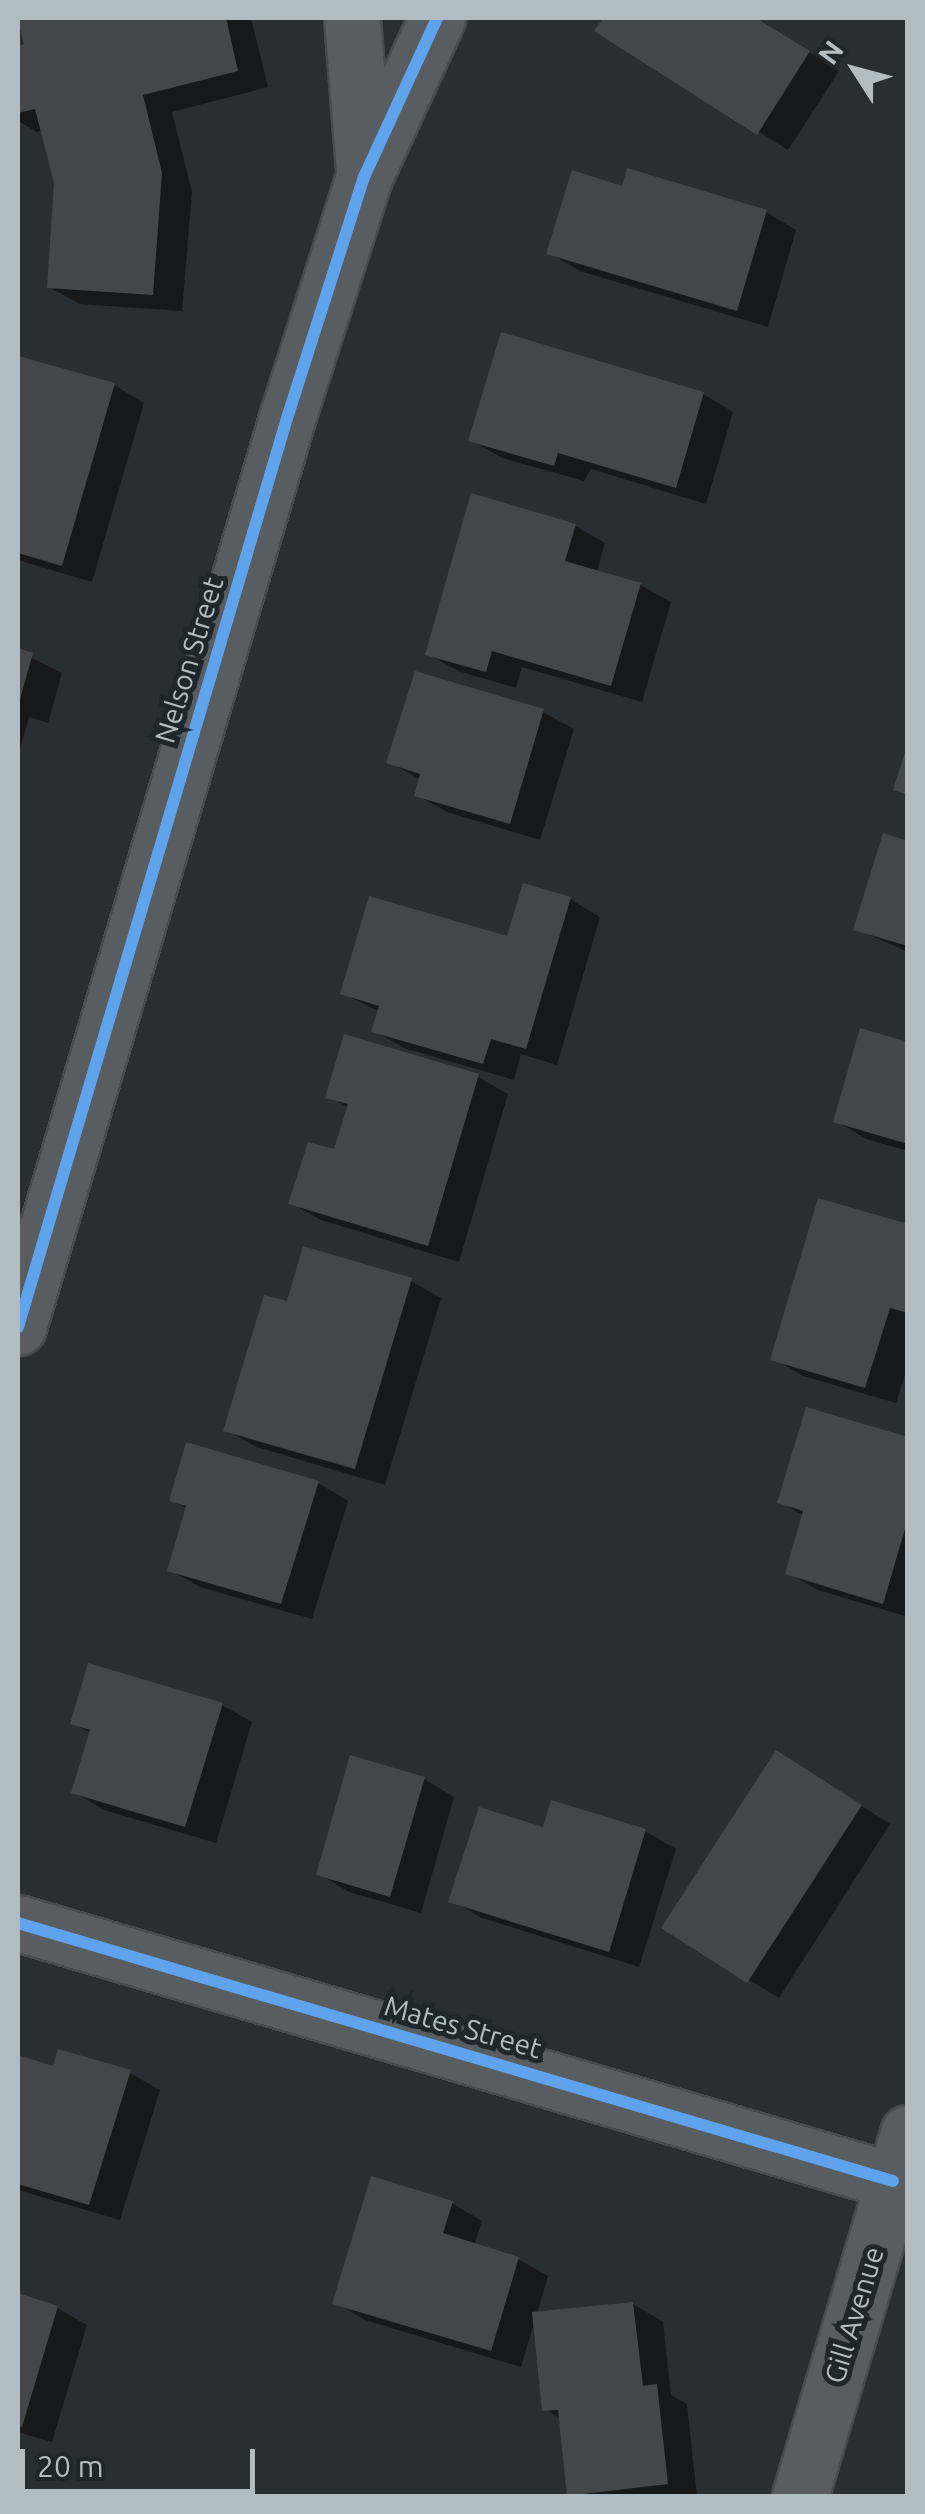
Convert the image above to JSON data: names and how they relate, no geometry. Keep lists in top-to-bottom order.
{
  "streets": {
    "street": ["Nelson Street", "Mates Street", "Gill Avenue"]
  },
  "crossings": [
    ["Mates Street", "Gill Avenue"]
  ],
  "scale_bar": "20 m",
  "north": "top left"
}
